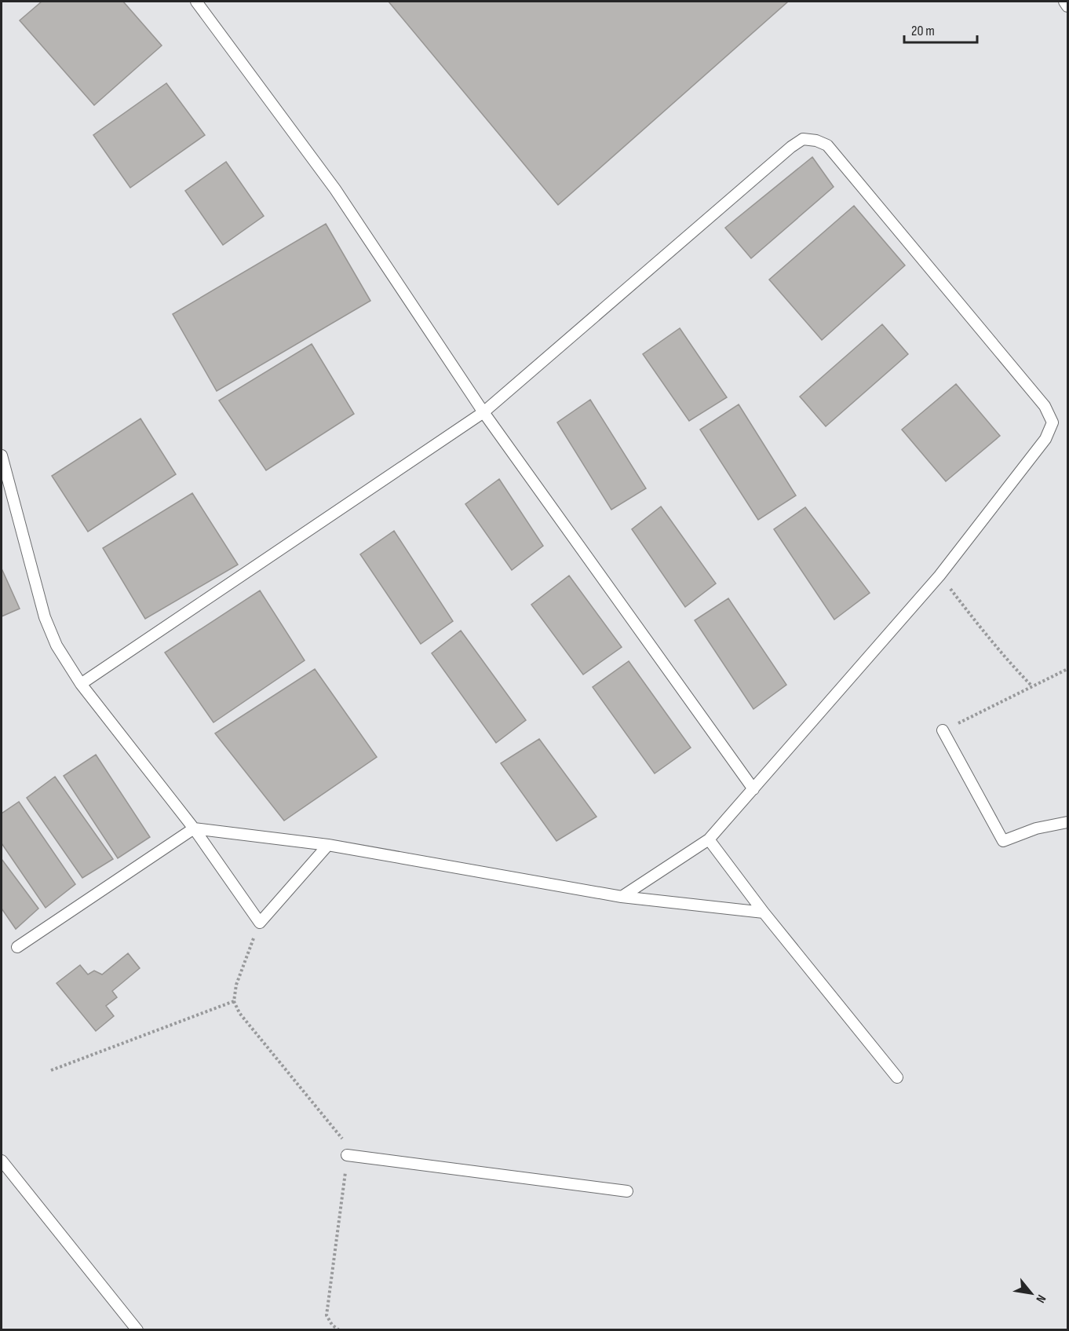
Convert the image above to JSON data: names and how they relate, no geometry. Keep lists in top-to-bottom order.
{
  "scale_bar": "20 m",
  "north": "bottom right"
}
